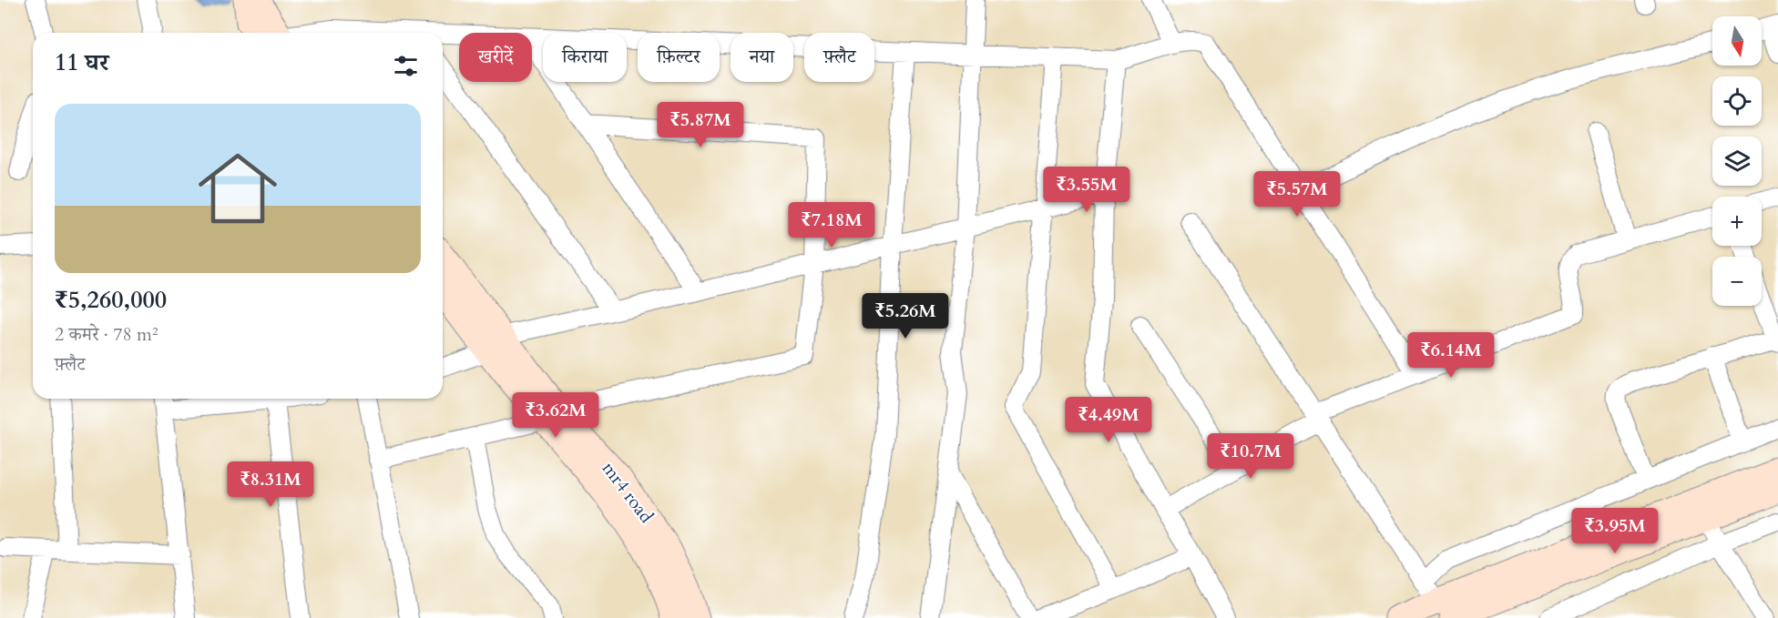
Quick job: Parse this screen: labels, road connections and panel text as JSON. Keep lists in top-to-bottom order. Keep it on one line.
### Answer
{"streets":{"street":["mr4 road"]},"north":"bottom","page":{"map_buttons":["+","−"],"chip":["खरीदें","किराया","फ़िल्टर","नया","फ़्लैट"],"heading":"11 घर","list":[{"name":"₹5,260,000","note":"2 कमरे · 78 m² · फ़्लैट"}],"price":["₹5.87M","₹3.55M","₹5.57M","₹7.18M","₹5.26M","₹6.14M","₹3.62M","₹4.49M","₹10.7M","₹8.31M","₹3.95M"]}}
